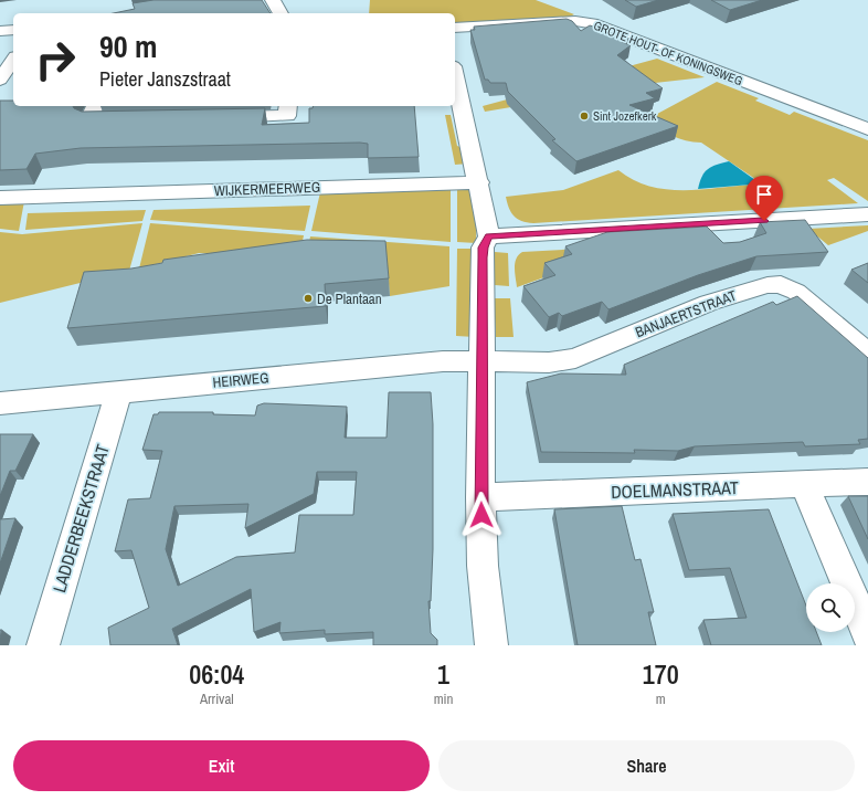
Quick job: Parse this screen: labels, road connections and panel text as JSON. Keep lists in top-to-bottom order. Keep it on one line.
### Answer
{"streets":{"street":["GROTE HOUT- OF KONINGSWEG","WIJKERMEERWEG","BANJAERTSTRAAT","HEIRWEG","DOELMANSTRAAT","LADDERBEEKSTRAAT"]},"crossings":[["BANJAERTSTRAAT","HEIRWEG"],["HEIRWEG","LADDERBEEKSTRAAT"]],"places":["Sint Jozefkerk","De Plantaan"],"page":{"turn":["90 m","Pieter Janszstraat"],"eta":["06:04","Arrival","1","min","170","m"],"buttons":["Exit","Share"]}}
